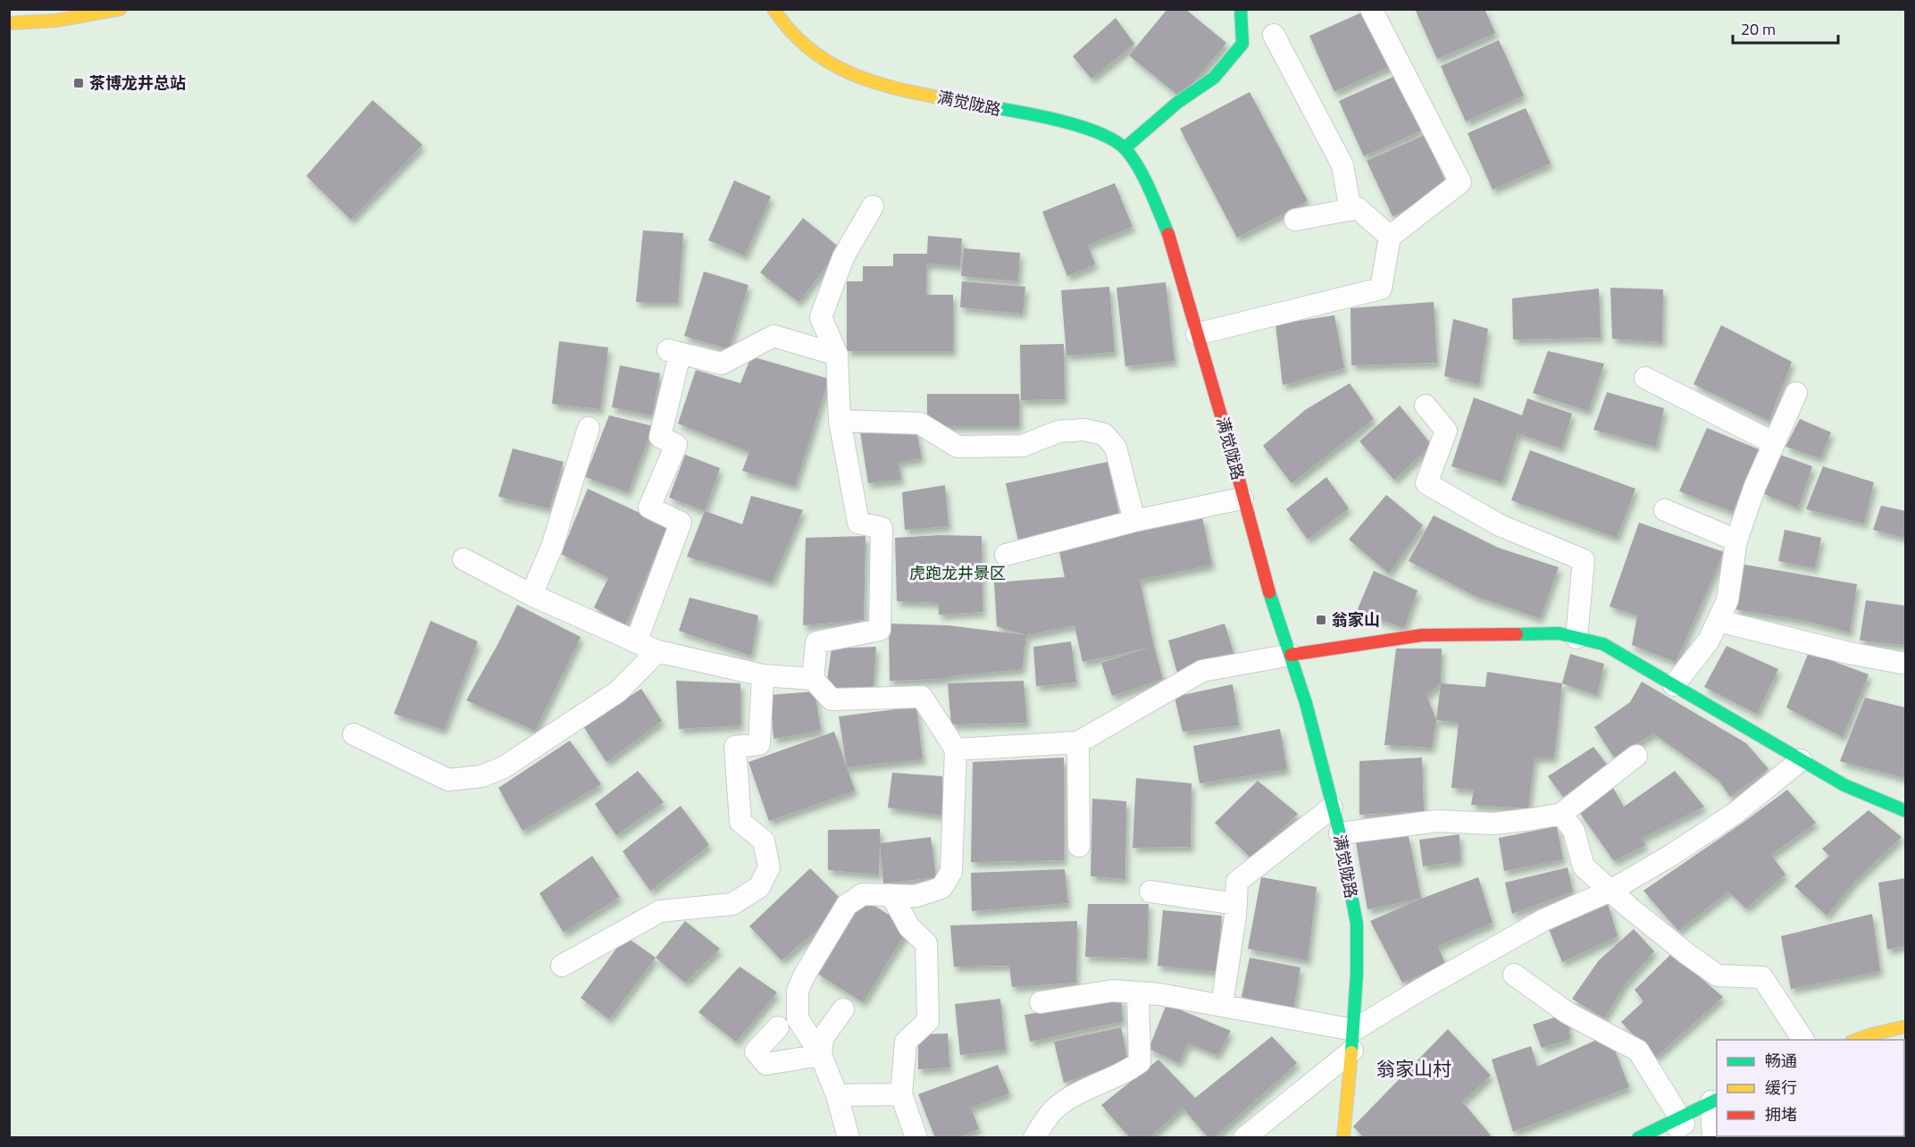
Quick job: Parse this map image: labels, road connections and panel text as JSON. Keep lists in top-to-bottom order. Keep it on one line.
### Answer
{"streets":{"street":["满觉陇路"]},"districts":["翁家山村"],"parks":["虎跑龙井景区"],"places":{"transit":["茶博龙井总站","翁家山"]},"legend":["畅通","缓行","拥堵"],"scale_bar":"20 m"}
